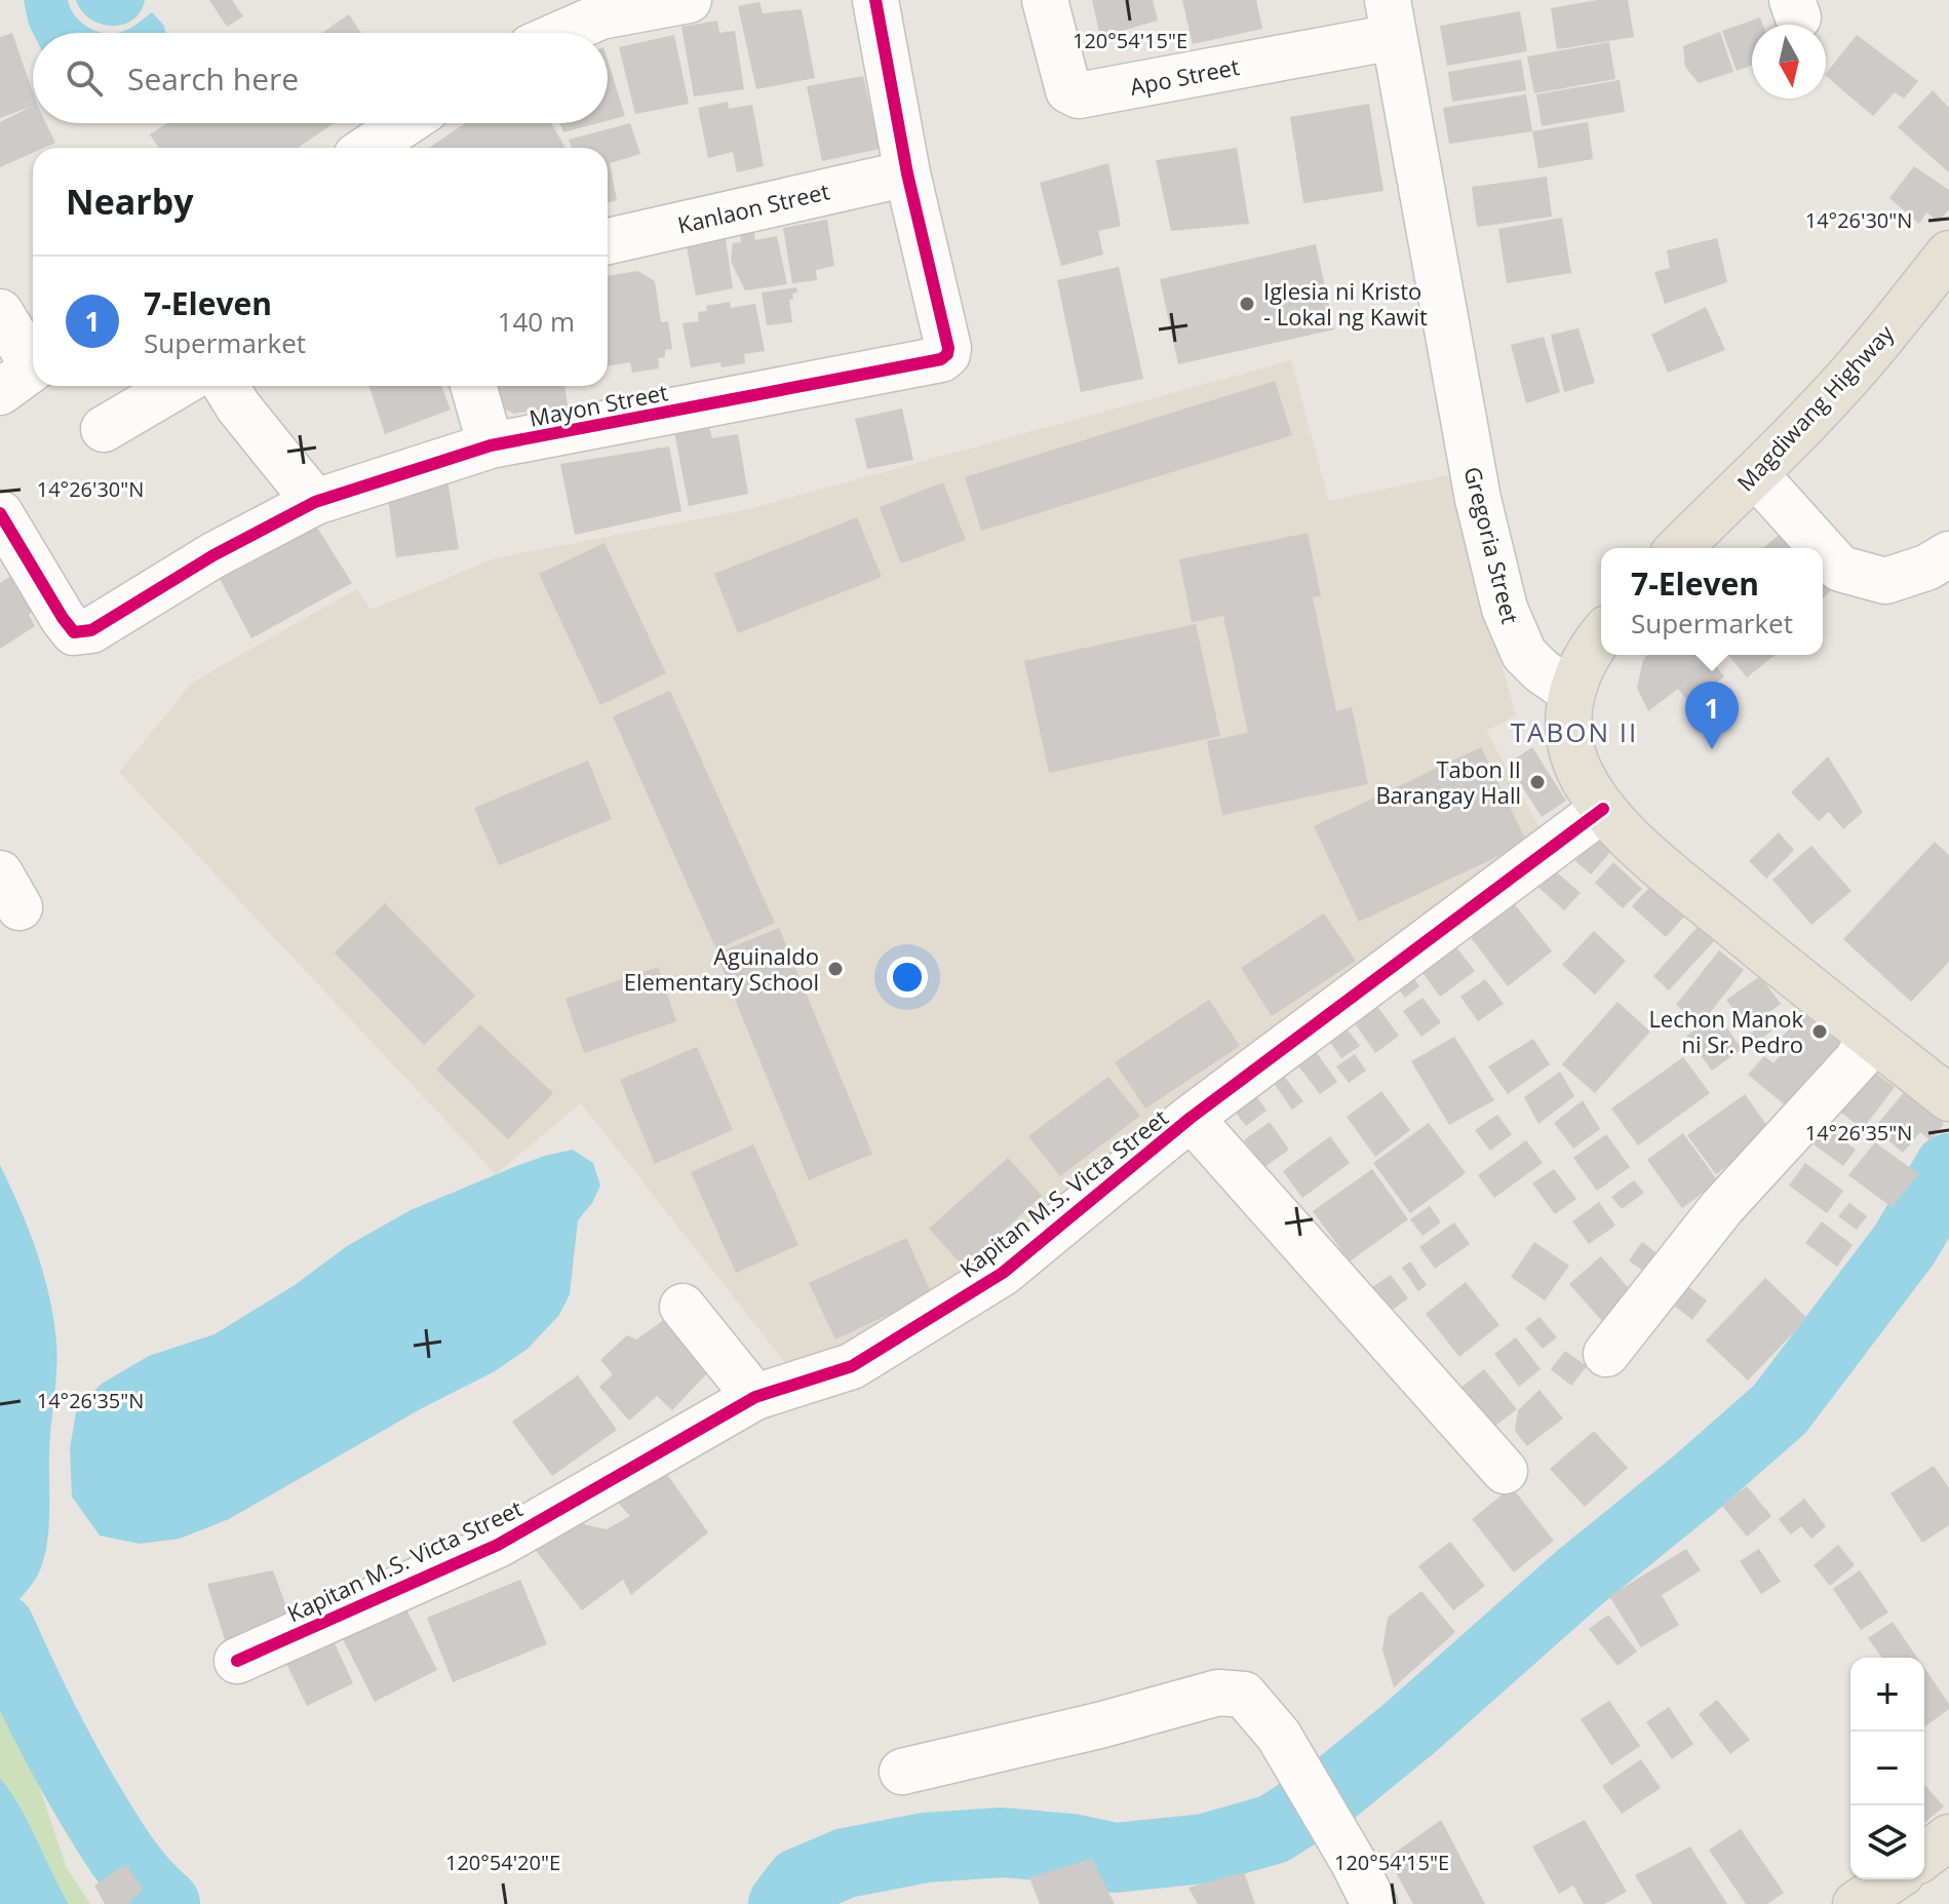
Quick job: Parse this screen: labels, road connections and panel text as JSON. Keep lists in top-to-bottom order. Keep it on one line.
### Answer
{"streets":{"main road":["Magdiwang Highway"],"street":["Apo Street","Kanlaon Street","Mayon Street","Gregoria Street","Kapitan M.S. Victa Street"]},"crossings":[["Apo Street","Gregoria Street"],["Kanlaon Street","Mayon Street"]],"districts":["TABON II"],"places":["Iglesia ni Kristo - Lokal ng Kawit","Tabon II Barangay Hall","Aguinaldo Elementary School","Lechon Manok ni Sr. Pedro"],"north":"bottom","page":{"search":"Search here","heading":"Nearby","list":[{"mark":"1","name":"7-Eleven","note":"Supermarket","value":"140 m"}],"popup":["7-Eleven","Supermarket"],"pins":"1","map_buttons":["+","−"]},"coordinates":["120°54'15\"E","14°26'30\"N","14°26'35\"N","120°54'20\"E"]}
